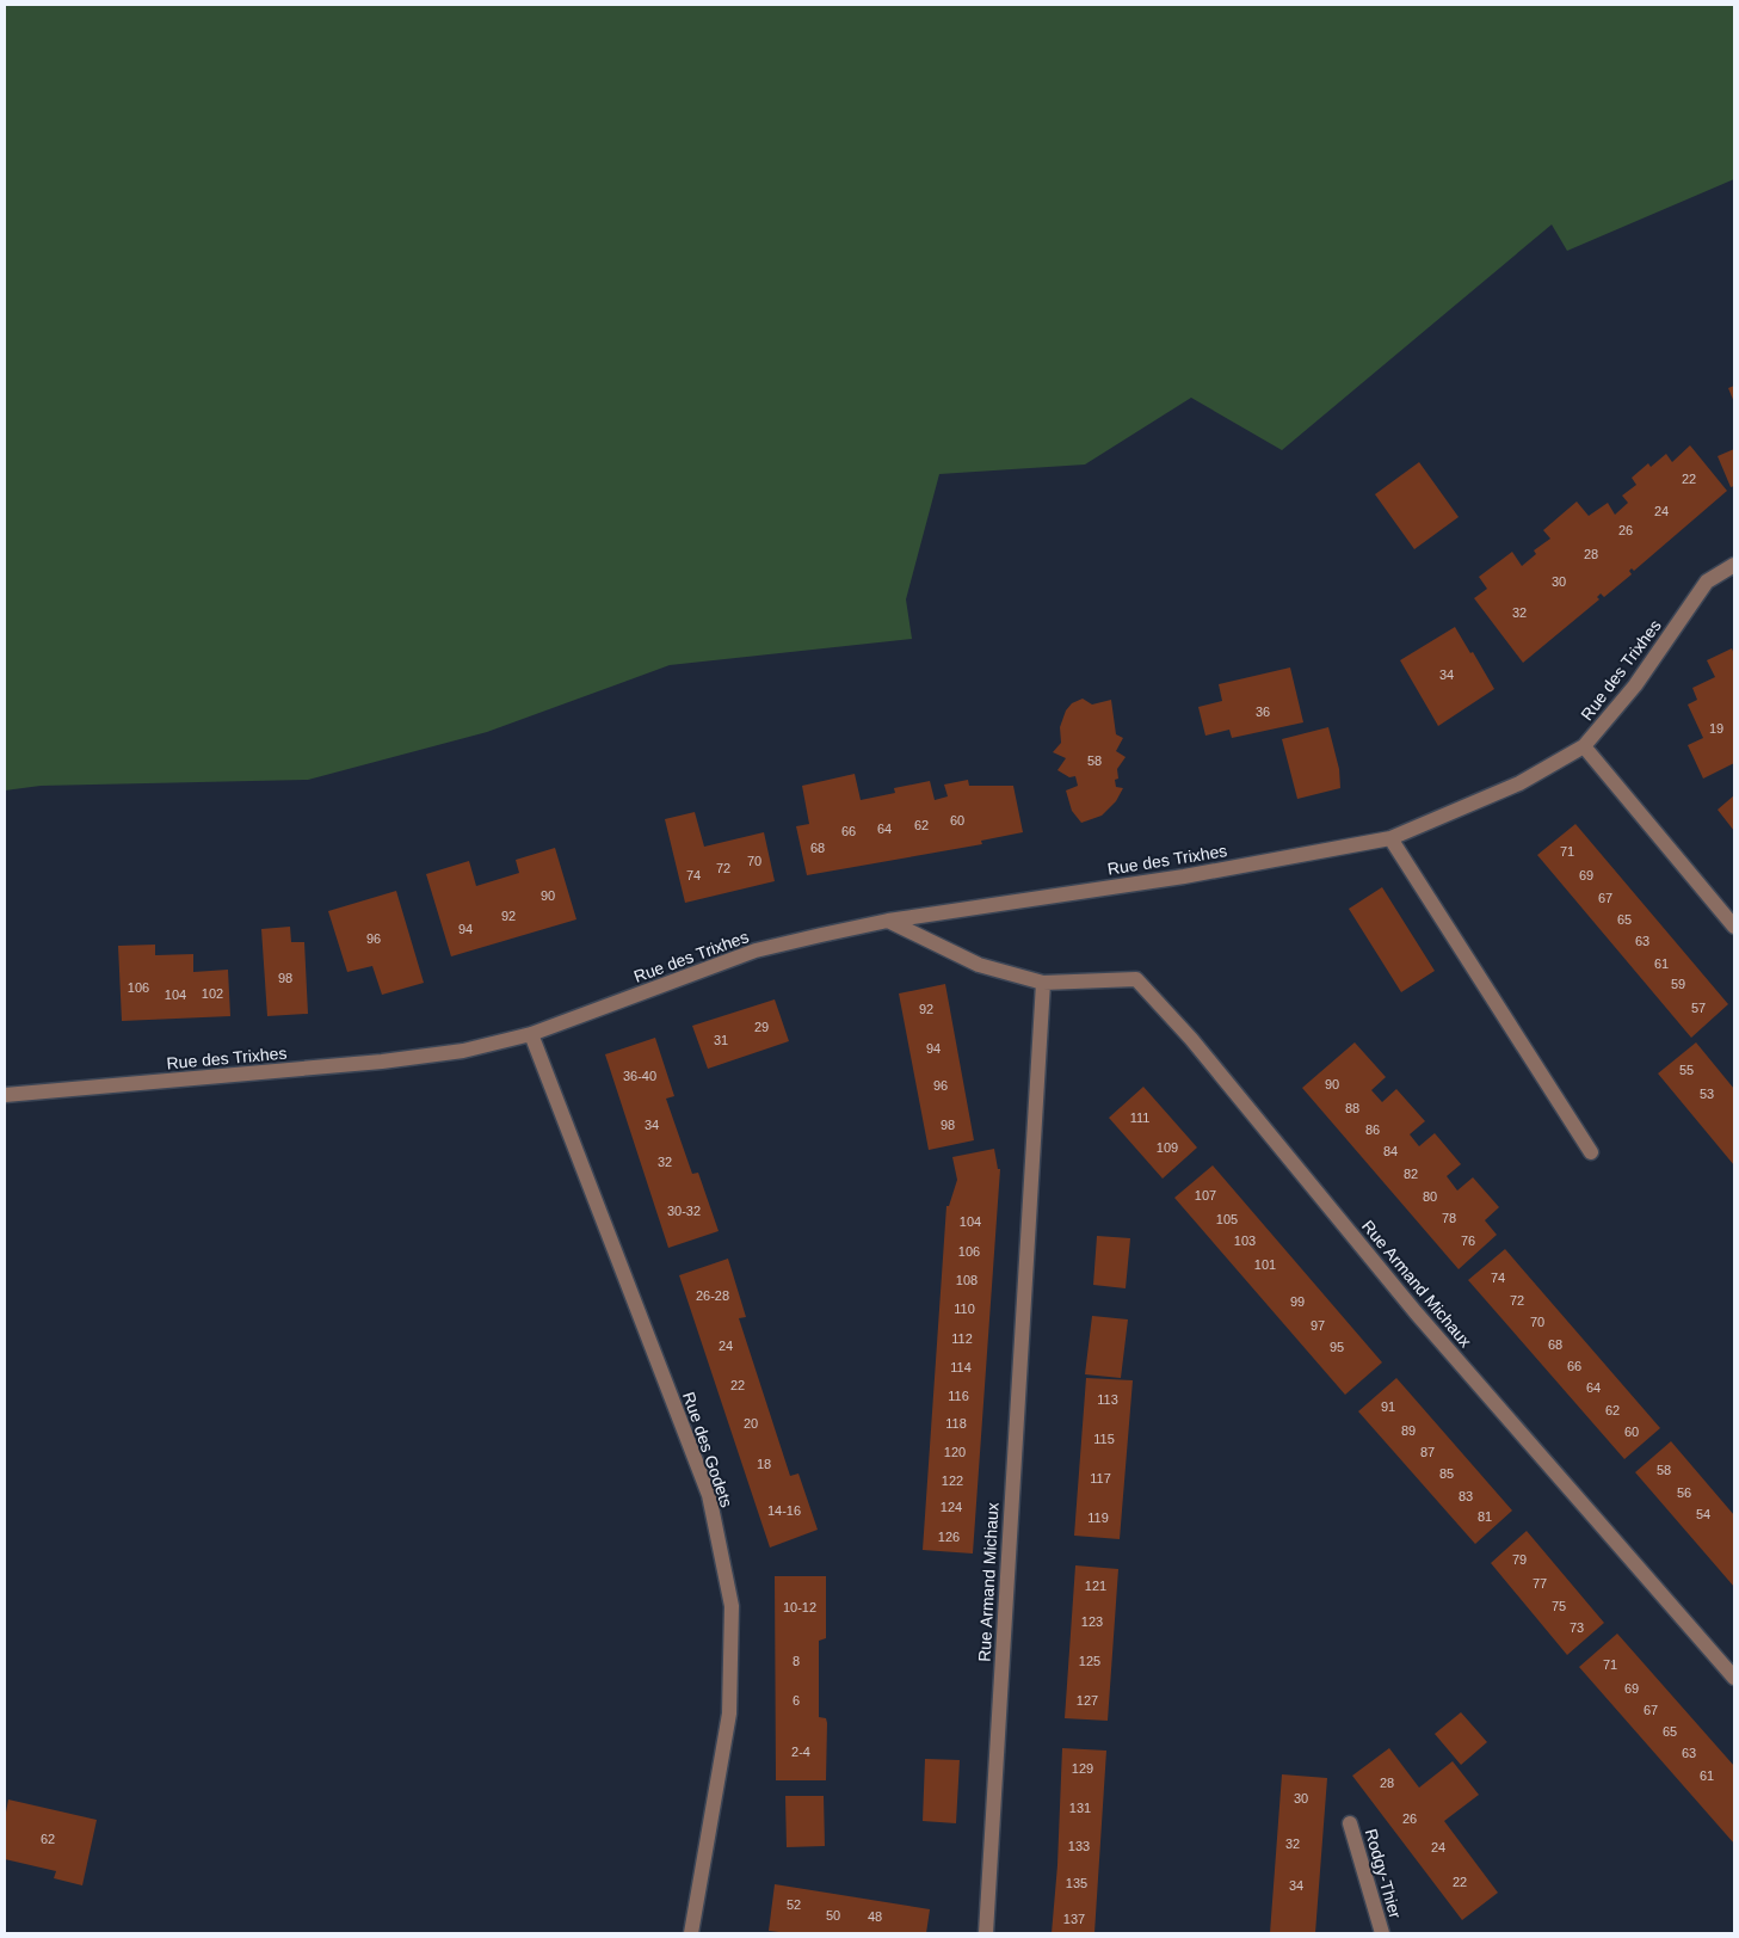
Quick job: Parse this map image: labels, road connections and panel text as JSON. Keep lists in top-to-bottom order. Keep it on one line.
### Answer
{"streets":{"street":["Rue des Trixhes","Rue Armand Michaux","Rue des Godets","Rodgy-Thier"]},"crossings":[["Rue des Trixhes","Rue Armand Michaux"],["Rue des Trixhes","Rue des Godets"]],"house_numbers":["22","24","26","28","30","32","34","36","19","58","60","62","64","66","68","71","70","72","74","69","90","67","92","65","94","96","63","61","98","59","106","102","104","57","92","29","31","94","55","36-40","90","96","53","88","111","34","98","86","109","84","32","82","107","80","30-32","78","105","104","103","76","106","101","74","108","26-28","72","99","110","70","97","112","68","24","95","66","114","22","64","116","113","91","62","20","118","89","60","115","120","87","18","58","85","117","122","56","83","124","14-16","54","81","119","126","79","77","121","75","10-12","123","73","8","125","71","69","6","127","67","65","2-4","63","129","61","28","30","131","26","62","32","133","24","22","135","34","52","50","48","137"]}
